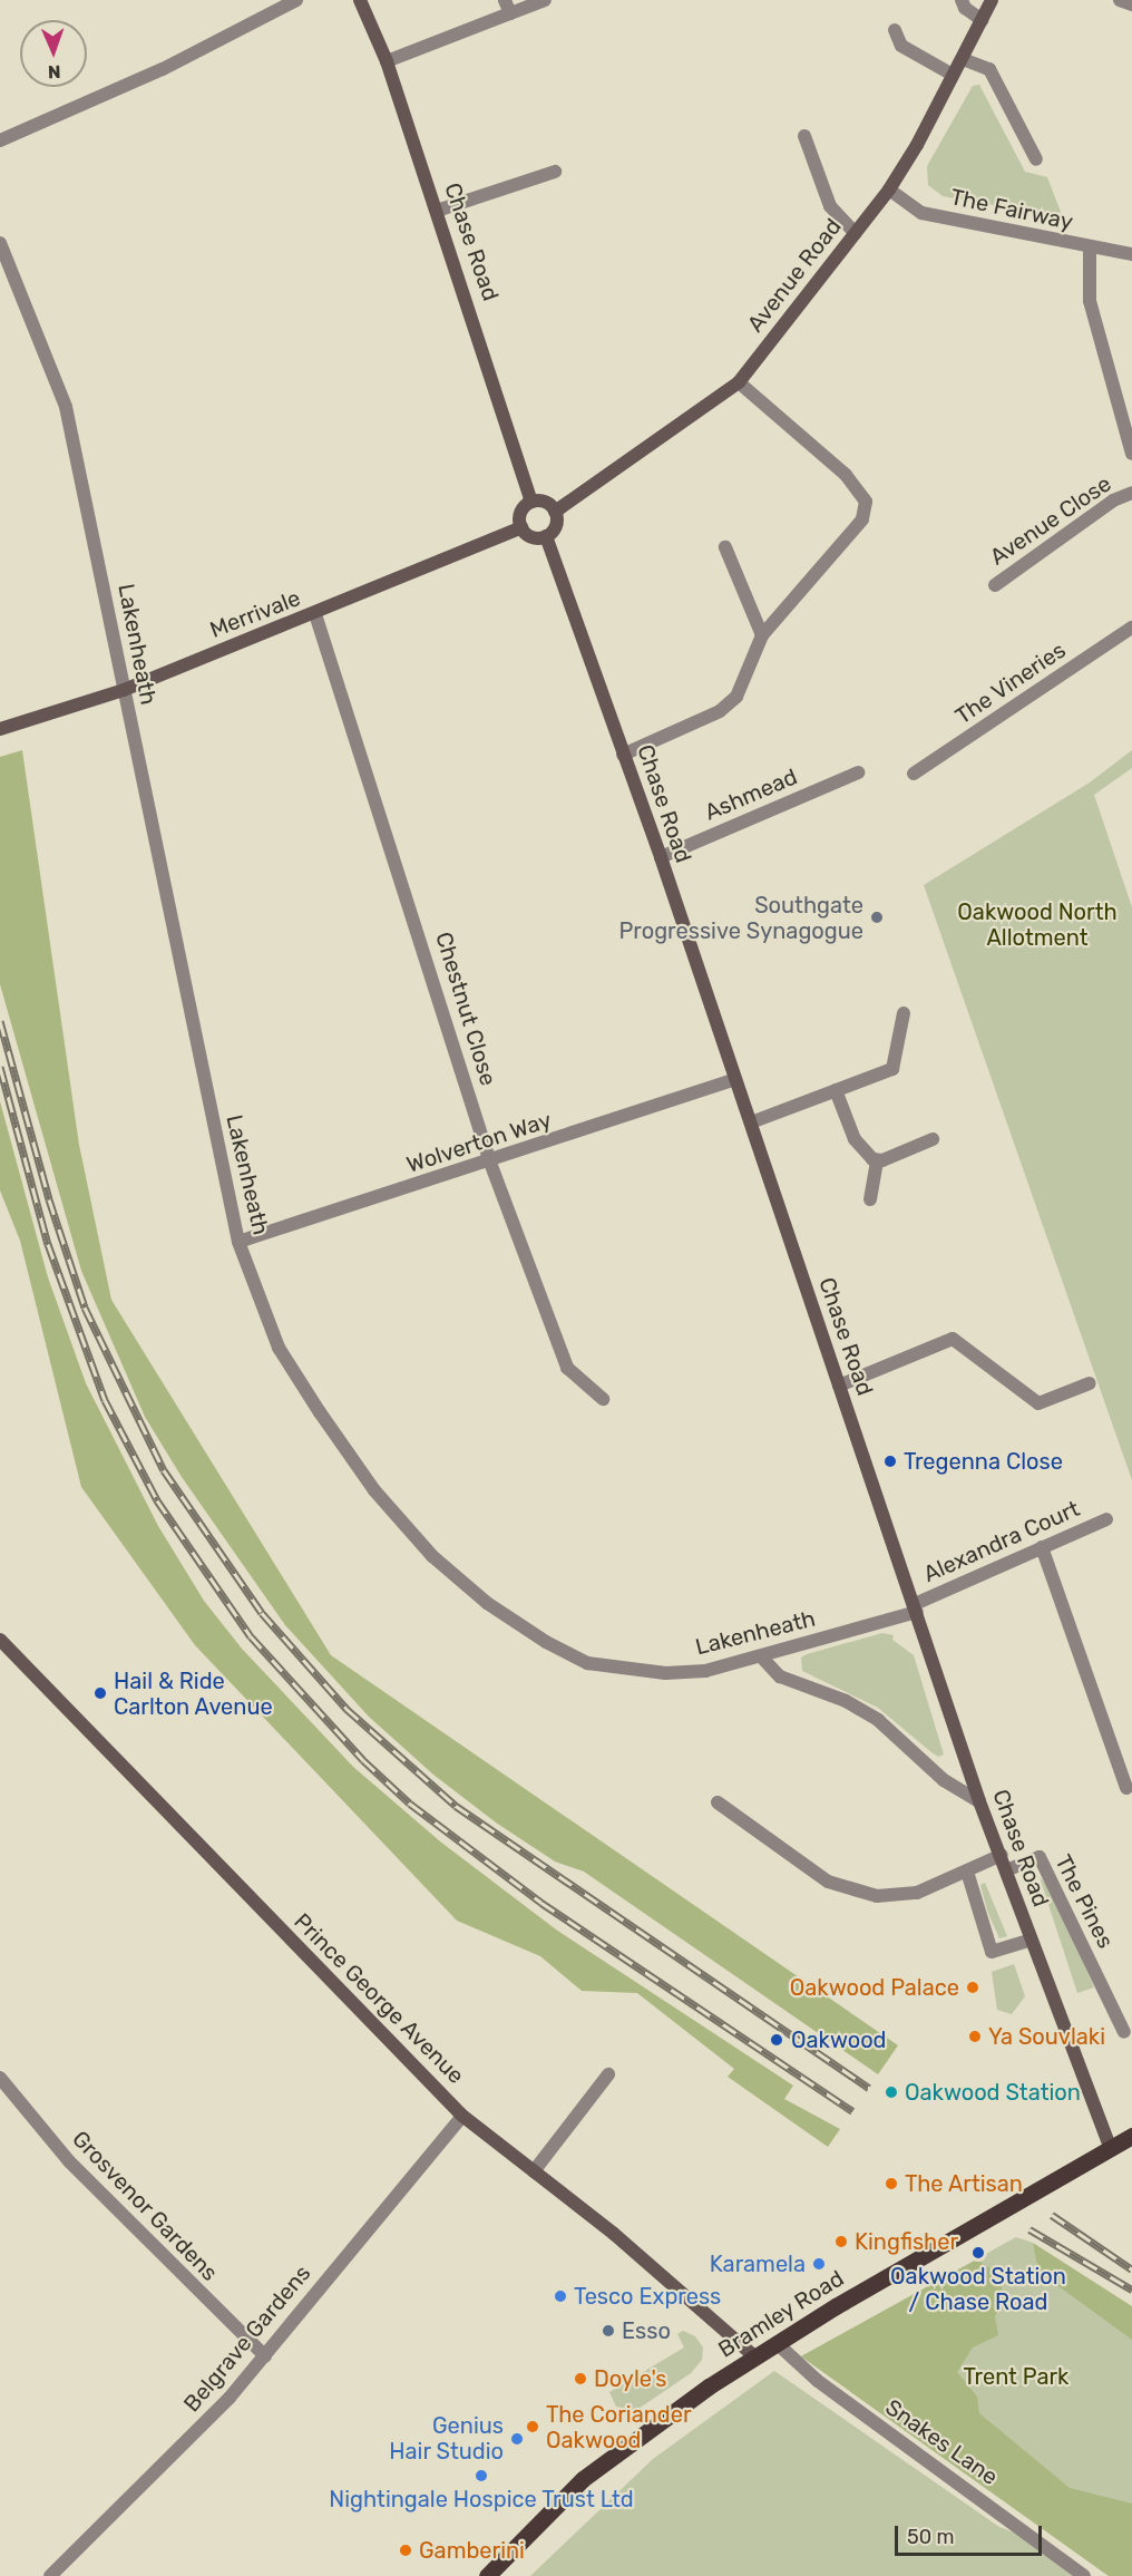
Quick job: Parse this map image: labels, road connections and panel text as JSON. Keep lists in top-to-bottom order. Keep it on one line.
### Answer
{"streets":{"main road":["Bramley Road"],"street":["The Fairway","Chase Road","Avenue Road","Avenue Close","Merrivale","Lakenheath","The Vineries","Ashmead","Chestnut Close","Wolverton Way","Alexandra Court","The Pines","Prince George Avenue","Grosvenor Gardens","Belgrave Gardens","Snakes Lane"]},"crossings":[["The Fairway","Avenue Road"],["Chase Road","Avenue Road"],["Chase Road","Merrivale"],["Chase Road","Lakenheath"],["Chase Road","Ashmead"],["Chase Road","Wolverton Way"],["Chase Road","Alexandra Court"],["Chase Road","The Pines"],["Chase Road","Bramley Road"],["Avenue Road","Merrivale"],["Merrivale","Lakenheath"],["Merrivale","Chestnut Close"],["Lakenheath","Wolverton Way"],["Lakenheath","Alexandra Court"],["Chestnut Close","Wolverton Way"],["Prince George Avenue","Bramley Road"],["Prince George Avenue","Belgrave Gardens"],["Grosvenor Gardens","Belgrave Gardens"],["Bramley Road","Snakes Lane"]],"parks":["Oakwood North Allotment","Trent Park"],"places":["Southgate Progressive Synagogue","Tregenna Close","Hail & Ride Carlton Avenue","Oakwood Palace","Ya Souvlaki","Oakwood","Oakwood Station","The Artisan","Kingfisher","Oakwood Station / Chase Road","Karamela","Tesco Express","Esso","Doyle's","The Coriander Oakwood","Genius Hair Studio","Nightingale Hospice Trust Ltd","Gamberini"],"scale_bar":"50 m","north":"bottom"}
